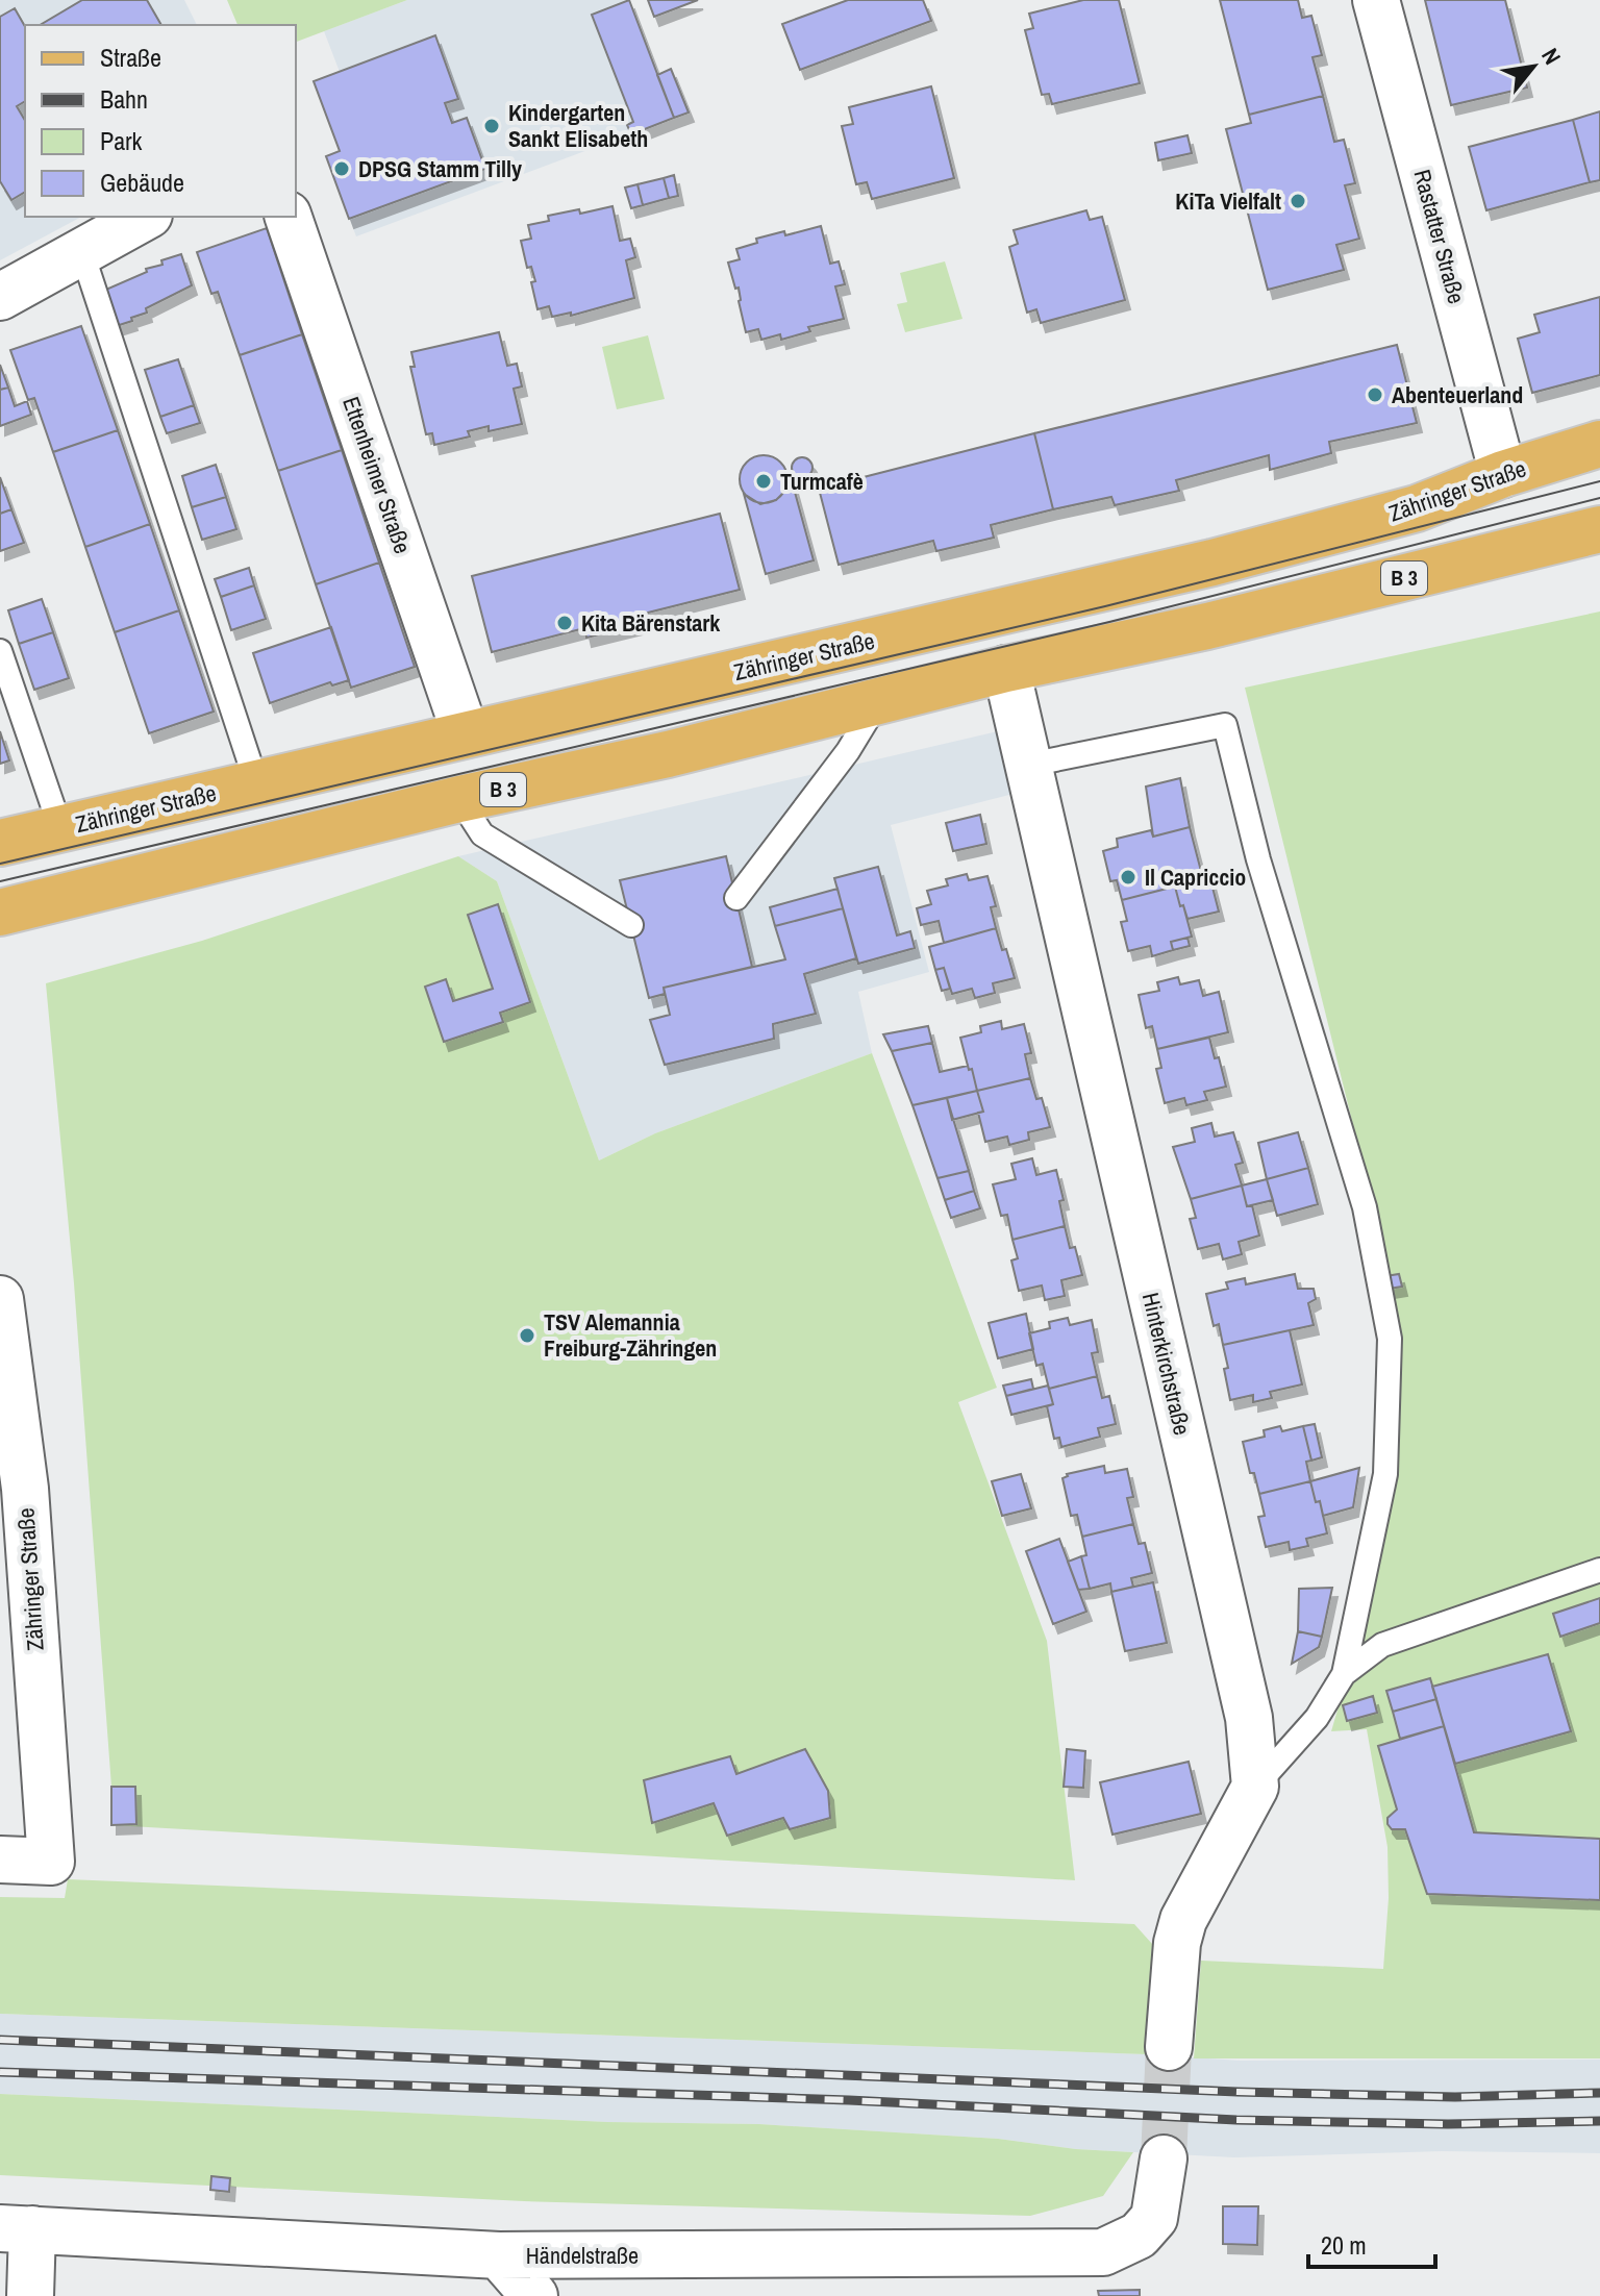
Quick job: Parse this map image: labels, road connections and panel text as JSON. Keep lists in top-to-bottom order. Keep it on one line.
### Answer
{"streets":{"main road":["Zähringer Straße","B 3"],"street":["Rastatter Straße","Ettenheimer Straße","Hinterkirchstraße","Händelstraße"]},"crossings":[["Rastatter Straße","Zähringer Straße"],["Ettenheimer Straße","Zähringer Straße"],["B 3","Hinterkirchstraße"]],"places":["Kindergarten Sankt Elisabeth","DPSG Stamm Tilly","KiTa Vielfalt","Abenteuerland","Turmcafè","Kita Bärenstark","Il Capriccio","TSV Alemannia Freiburg-Zähringen"],"legend":["Straße","Bahn","Park","Gebäude"],"scale_bar":"20 m","north":"top right"}
